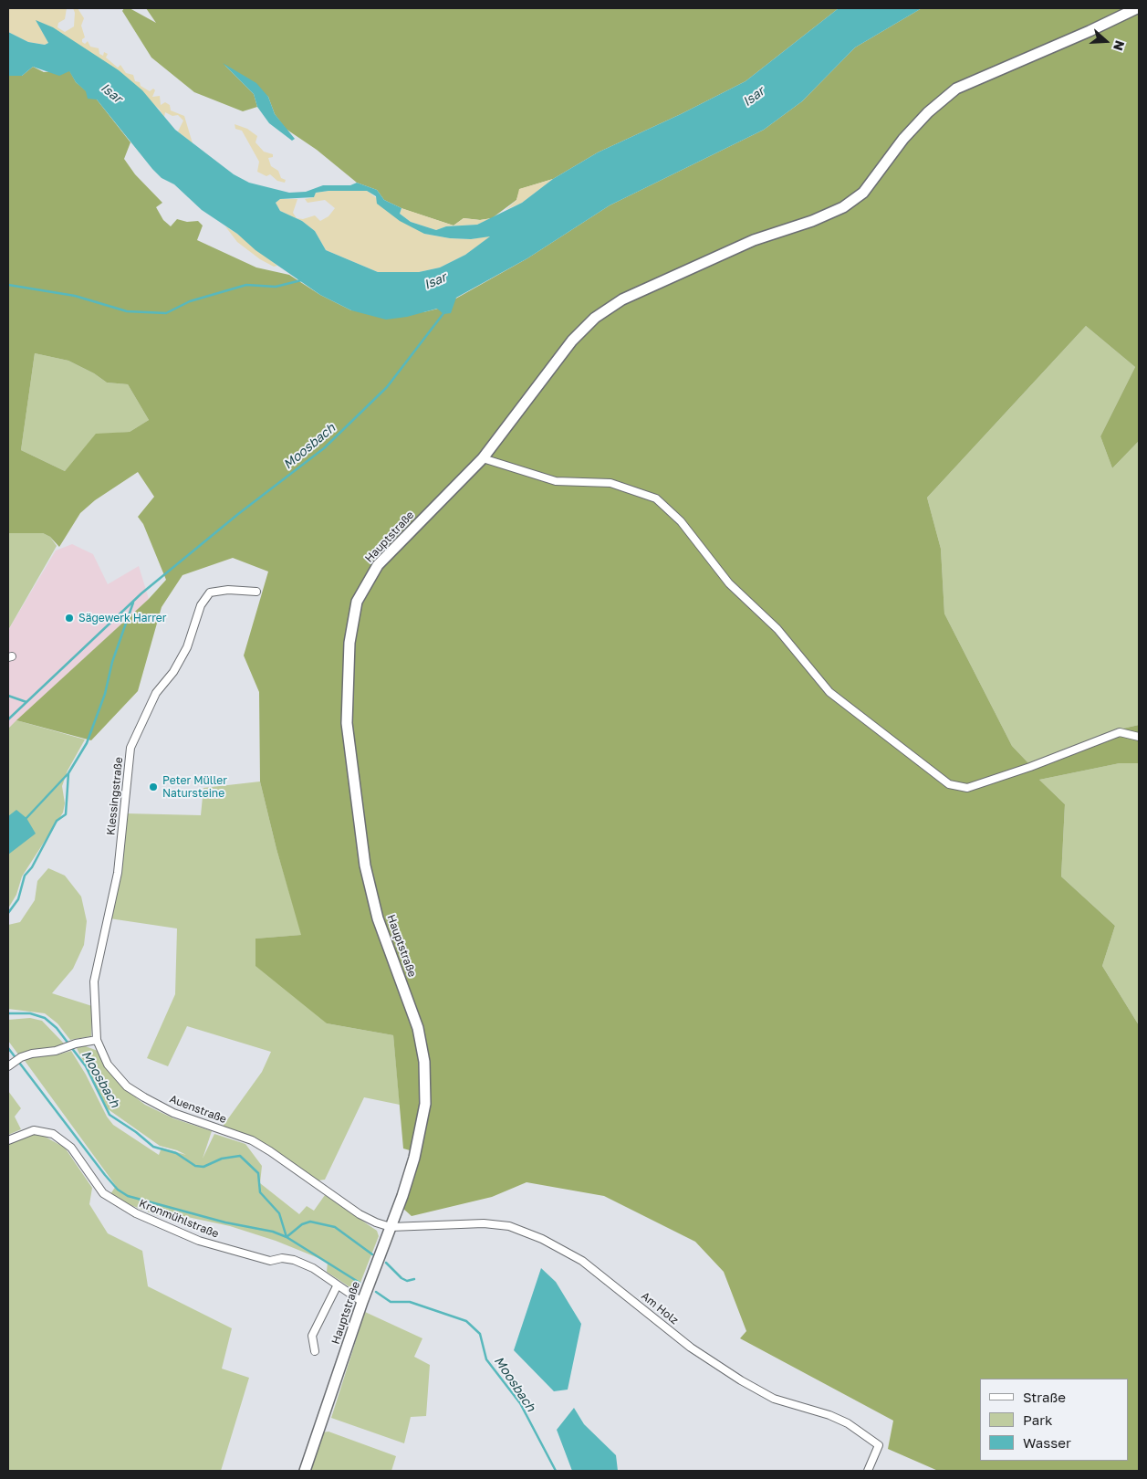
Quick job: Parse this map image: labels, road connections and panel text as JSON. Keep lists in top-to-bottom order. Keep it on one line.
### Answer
{"streets":{"main road":["Hauptstraße"],"street":["Klessingstraße","Auenstraße","Kronmühlstraße","Am Holz"]},"crossings":[["Hauptstraße","Auenstraße"],["Hauptstraße","Kronmühlstraße"],["Hauptstraße","Am Holz"],["Klessingstraße","Auenstraße"],["Auenstraße","Am Holz"]],"water":["Isar","Moosbach"],"places":["Sägewerk Harrer","Peter Müller Natursteine"],"legend":["Straße","Park","Wasser"],"north":"right"}
